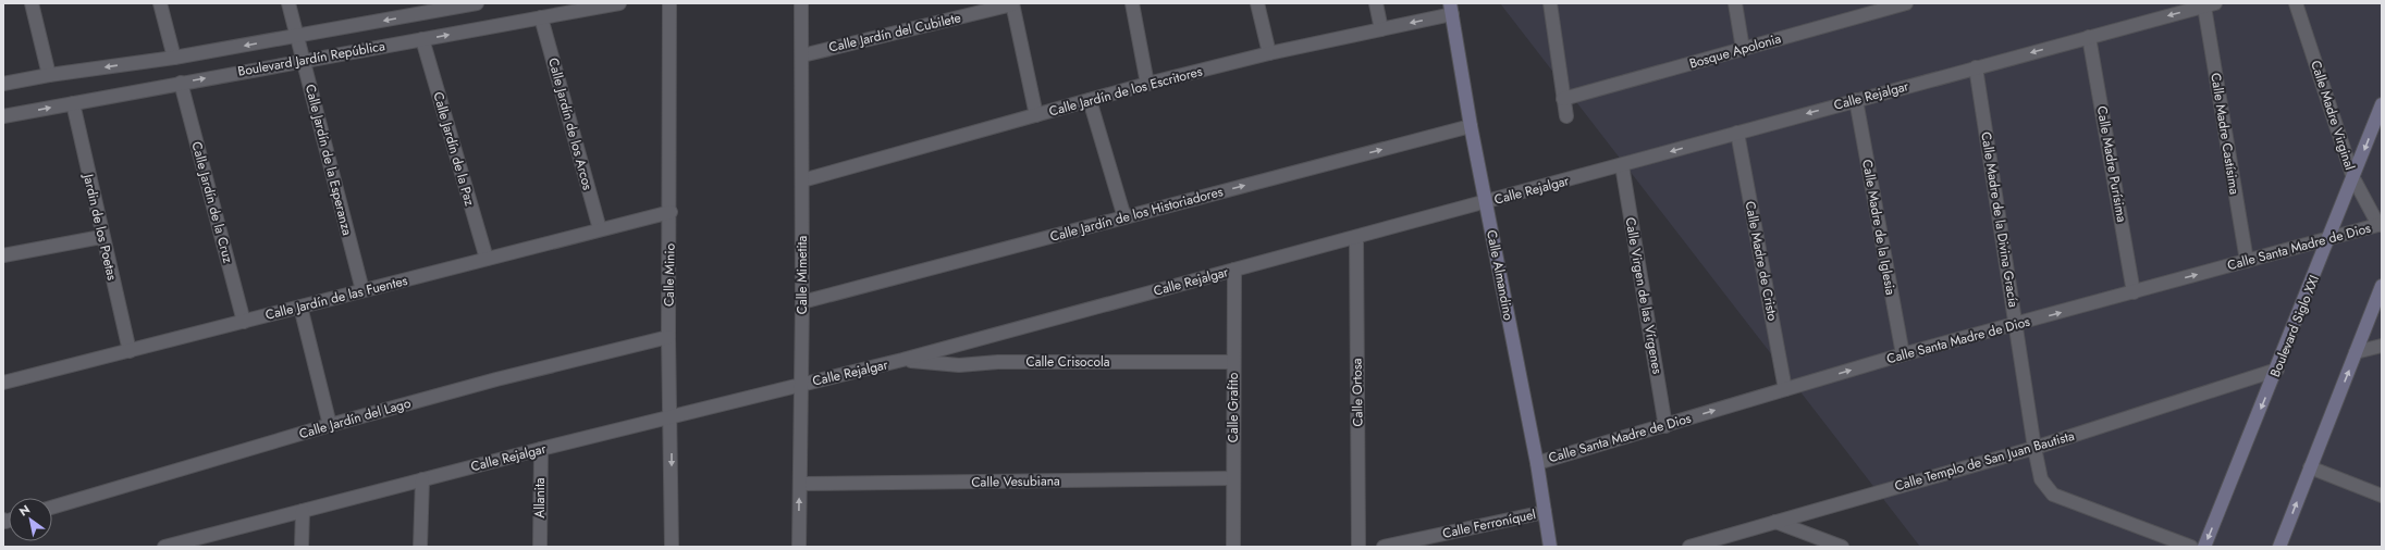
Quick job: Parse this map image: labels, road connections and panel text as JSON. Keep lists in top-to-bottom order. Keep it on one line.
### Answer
{"streets":{"street":["Calle Jardín del Cubilete","Bosque Apolonia","Boulevard Jardín República","Calle Jardín de los Escritores","Calle Rejalgar","Calle Madre Virginal","Calle Jardín de los Arcos","Calle Madre Castísima","Calle Jardín de la Paz","Calle Jardín de la Esperanza","Calle Madre Purísima","Calle Jardín de la Cruz","Calle Jardín de los Historiadores","Calle Madre de la Divina Gracía","Jardin de los Poetas","Calle Madre de la Iglesia","Calle Santa Madre de Dios","Calle Madre de Cristo","Calle Minio","Calle Mimetita","Calle Almandino","Calle Virgen de las Vírgenes","Calle Jardín de las Fuentes","Boulevard Siglo XXI","Calle Crisocola","Calle Ortosa","Calle Grafito","Calle Jardín del Lago","Calle Templo de San Juan Bautista","Calle Vesubiana","Allanita","Calle Ferroníquel"]},"crossings":[["Calle Jardín del Cubilete","Calle Mimetita"],["Boulevard Jardín República","Calle Jardín de los Arcos"],["Boulevard Jardín República","Calle Jardín de la Paz"],["Boulevard Jardín República","Calle Jardín de la Esperanza"],["Boulevard Jardín República","Calle Jardín de la Cruz"],["Boulevard Jardín República","Jardin de los Poetas"],["Calle Jardín de los Escritores","Calle Mimetita"],["Calle Jardín de los Escritores","Calle Almandino"],["Calle Rejalgar","Calle Madre Castísima"],["Calle Rejalgar","Calle Madre Purísima"],["Calle Rejalgar","Calle Madre de la Divina Gracía"],["Calle Rejalgar","Calle Madre de la Iglesia"],["Calle Rejalgar","Calle Madre de Cristo"],["Calle Rejalgar","Calle Minio"],["Calle Rejalgar","Calle Mimetita"],["Calle Rejalgar","Calle Almandino"],["Calle Rejalgar","Calle Virgen de las Vírgenes"],["Calle Rejalgar","Calle Crisocola"],["Calle Rejalgar","Calle Ortosa"],["Calle Rejalgar","Calle Grafito"],["Calle Rejalgar","Allanita"],["Calle Madre Virginal","Calle Santa Madre de Dios"],["Calle Madre Virginal","Boulevard Siglo XXI"],["Calle Jardín de los Arcos","Calle Jardín de las Fuentes"],["Calle Madre Castísima","Calle Santa Madre de Dios"],["Calle Jardín de la Paz","Calle Jardín de las Fuentes"],["Calle Jardín de la Esperanza","Calle Jardín de las Fuentes"],["Calle Madre Purísima","Calle Santa Madre de Dios"],["Calle Jardín de la Cruz","Calle Jardín de las Fuentes"],["Calle Jardín de los Historiadores","Calle Mimetita"],["Calle Jardín de los Historiadores","Calle Almandino"],["Calle Madre de la Divina Gracía","Calle Santa Madre de Dios"],["Calle Madre de la Divina Gracía","Calle Templo de San Juan Bautista"],["Jardin de los Poetas","Calle Jardín de las Fuentes"],["Calle Madre de la Iglesia","Calle Santa Madre de Dios"],["Calle Santa Madre de Dios","Calle Madre de Cristo"],["Calle Santa Madre de Dios","Calle Almandino"],["Calle Santa Madre de Dios","Calle Virgen de las Vírgenes"],["Calle Santa Madre de Dios","Boulevard Siglo XXI"],["Calle Minio","Calle Jardín de las Fuentes"],["Calle Minio","Calle Jardín del Lago"],["Calle Mimetita","Calle Vesubiana"],["Calle Almandino","Calle Ferroníquel"],["Boulevard Siglo XXI","Calle Templo de San Juan Bautista"],["Calle Crisocola","Calle Grafito"],["Calle Grafito","Calle Vesubiana"]],"one_way":["Calle Jardín de los Historiadores","Calle Santa Madre de Dios"],"north":"top left"}
